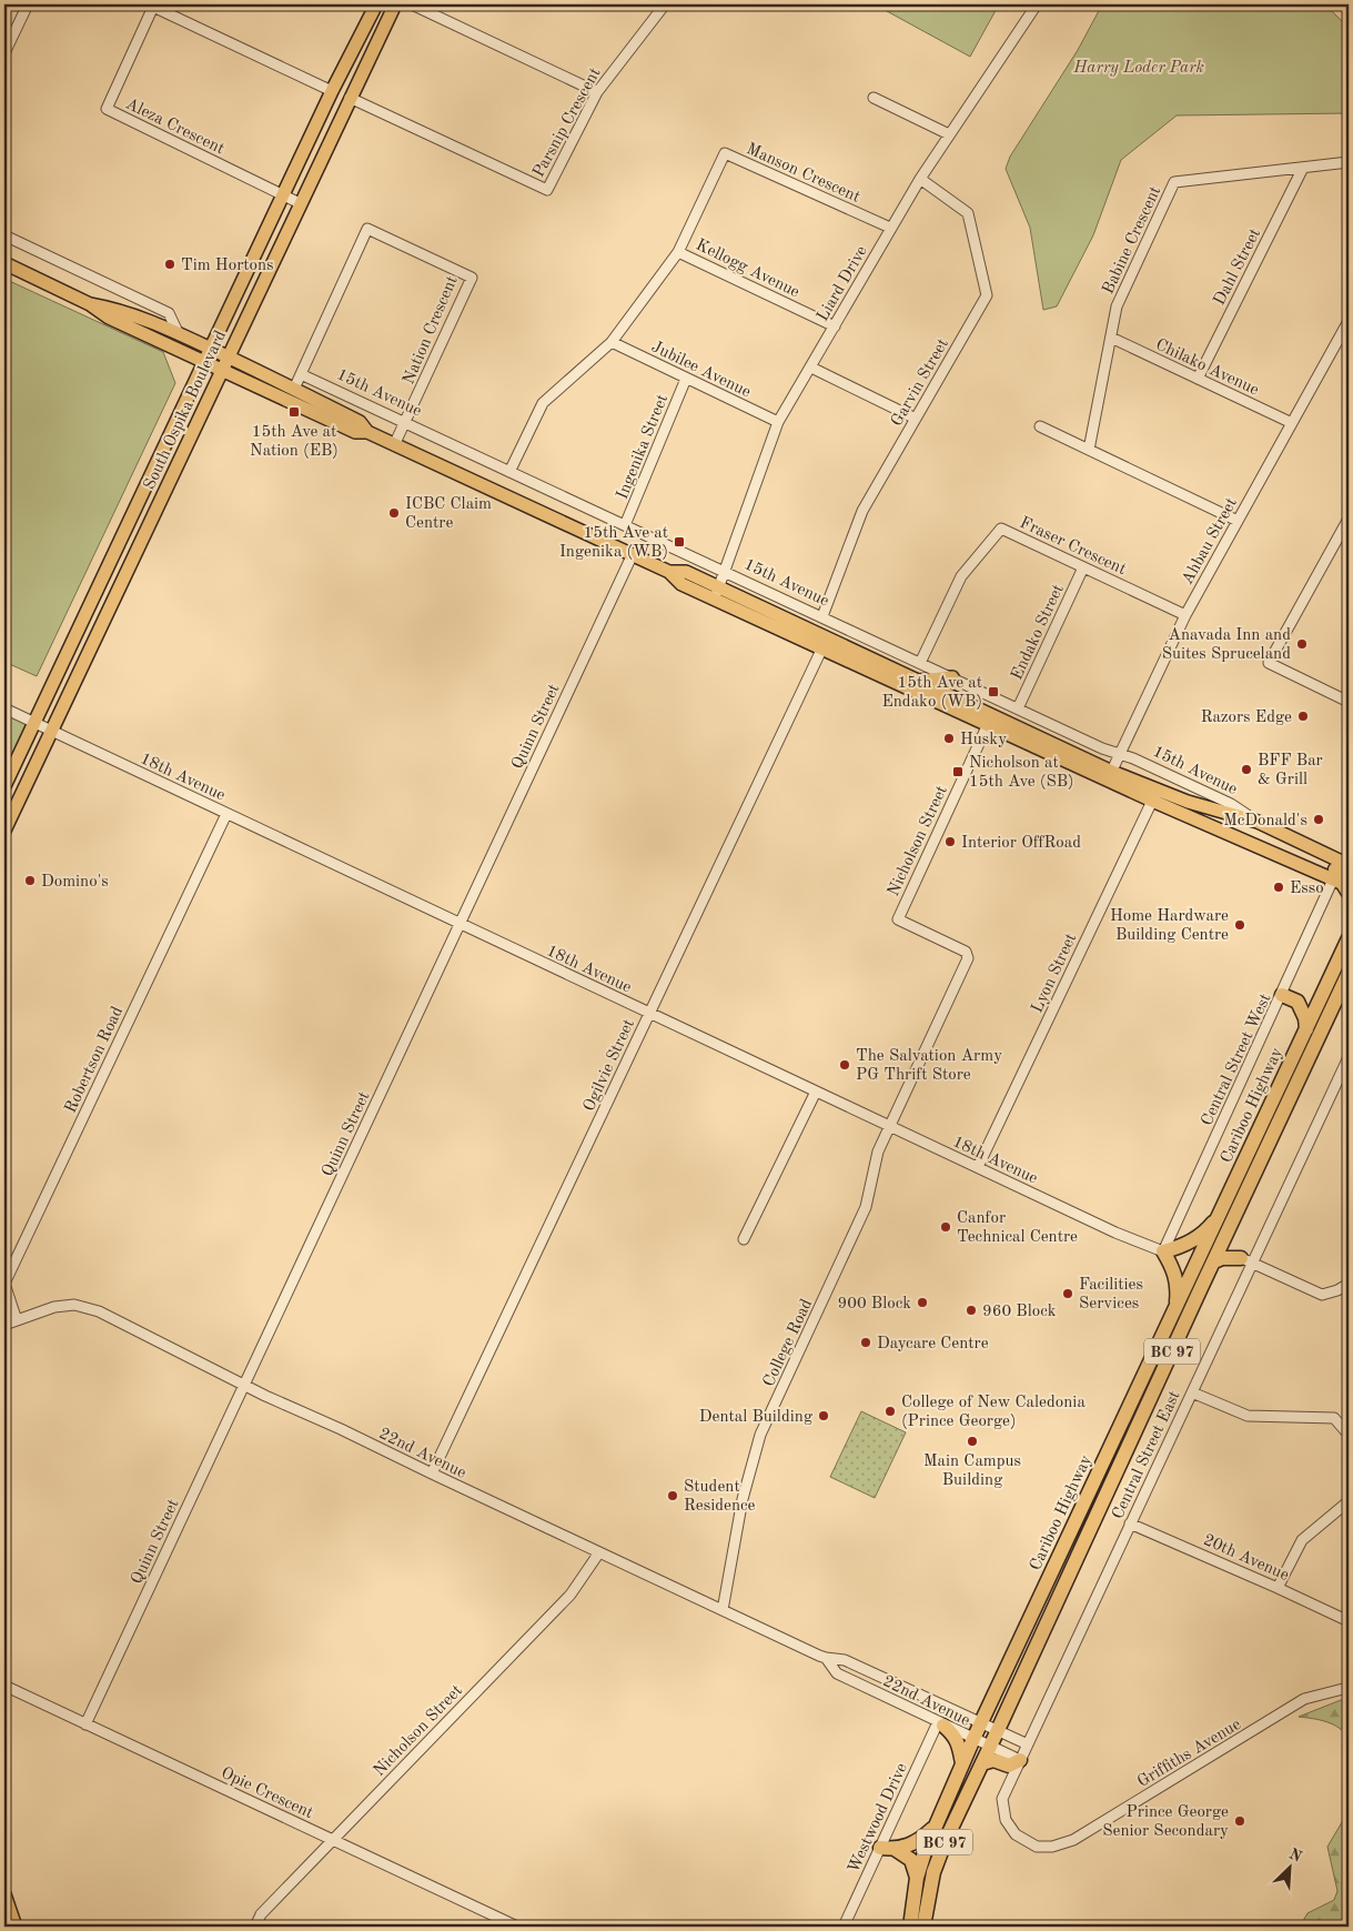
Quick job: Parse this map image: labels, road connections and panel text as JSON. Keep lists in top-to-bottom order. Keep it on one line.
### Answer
{"streets":{"highway":["Cariboo Highway","BC 97"],"main road":["15th Avenue","South Ospika Boulevard"],"street":["Parsnip Crescent","Aleza Crescent","Manson Crescent","Babine Crescent","Dahl Street","Kellogg Avenue","Liard Drive","Nation Crescent","Chilako Avenue","Jubilee Avenue","Garvin Street","Ingenika Street","Ahbau Street","Fraser Crescent","Endako Street","Quinn Street","18th Avenue","Nicholson Street","Lyon Street","Robertson Road","Central Street West","Ogilvie Street","College Road","22nd Avenue","Central Street East","20th Avenue","Griffiths Avenue","Opie Crescent","Westwood Drive"]},"crossings":[["Parsnip Crescent","South Ospika Boulevard"],["Aleza Crescent","South Ospika Boulevard"],["Manson Crescent","Kellogg Avenue"],["Manson Crescent","Liard Drive"],["Manson Crescent","Jubilee Avenue"],["Manson Crescent","15th Avenue"],["Babine Crescent","Dahl Street"],["Babine Crescent","Chilako Avenue"],["Dahl Street","Chilako Avenue"],["Kellogg Avenue","Liard Drive"],["Liard Drive","Jubilee Avenue"],["Liard Drive","Garvin Street"],["Liard Drive","15th Avenue"],["Nation Crescent","15th Avenue"],["Chilako Avenue","Ahbau Street"],["Jubilee Avenue","Ingenika Street"],["Garvin Street","15th Avenue"],["15th Avenue","South Ospika Boulevard"],["15th Avenue","Ingenika Street"],["15th Avenue","Ahbau Street"],["15th Avenue","Fraser Crescent"],["15th Avenue","Endako Street"],["15th Avenue","Quinn Street"],["15th Avenue","Nicholson Street"],["15th Avenue","Lyon Street"],["15th Avenue","Central Street West"],["15th Avenue","Ogilvie Street"],["South Ospika Boulevard","18th Avenue"],["Ahbau Street","Fraser Crescent"],["Fraser Crescent","Endako Street"],["Quinn Street","18th Avenue"],["Quinn Street","22nd Avenue"],["Quinn Street","Opie Crescent"],["18th Avenue","Nicholson Street"],["18th Avenue","Lyon Street"],["18th Avenue","Robertson Road"],["18th Avenue","Central Street West"],["18th Avenue","Ogilvie Street"],["18th Avenue","College Road"],["Nicholson Street","College Road"],["Nicholson Street","22nd Avenue"],["Nicholson Street","Opie Crescent"],["Robertson Road","22nd Avenue"],["Ogilvie Street","22nd Avenue"],["Cariboo Highway","22nd Avenue"],["College Road","22nd Avenue"],["22nd Avenue","Central Street East"],["22nd Avenue","Griffiths Avenue"],["22nd Avenue","Westwood Drive"],["Central Street East","20th Avenue"],["Central Street East","Griffiths Avenue"]],"parks":["Harry Loder Park"],"places":{"other":["Tim Hortons","ICBC Claim Centre","Anavada Inn and Suites Spruceland","Razors Edge","Husky","BFF Bar & Grill","McDonald's","Interior OffRoad","Domino's","Esso","Home Hardware Building Centre","The Salvation Army PG Thrift Store","Canfor Technical Centre","Facilities Services","900 Block","960 Block","Daycare Centre","College of New Caledonia (Prince George)","Dental Building","Main Campus Building","Student Residence","Prince George Senior Secondary"],"transit":["15th Ave at Nation (EB)","15th Ave at Ingenika (WB)","15th Ave at Endako (WB)","Nicholson at 15th Ave (SB)"]},"north":"top right"}
